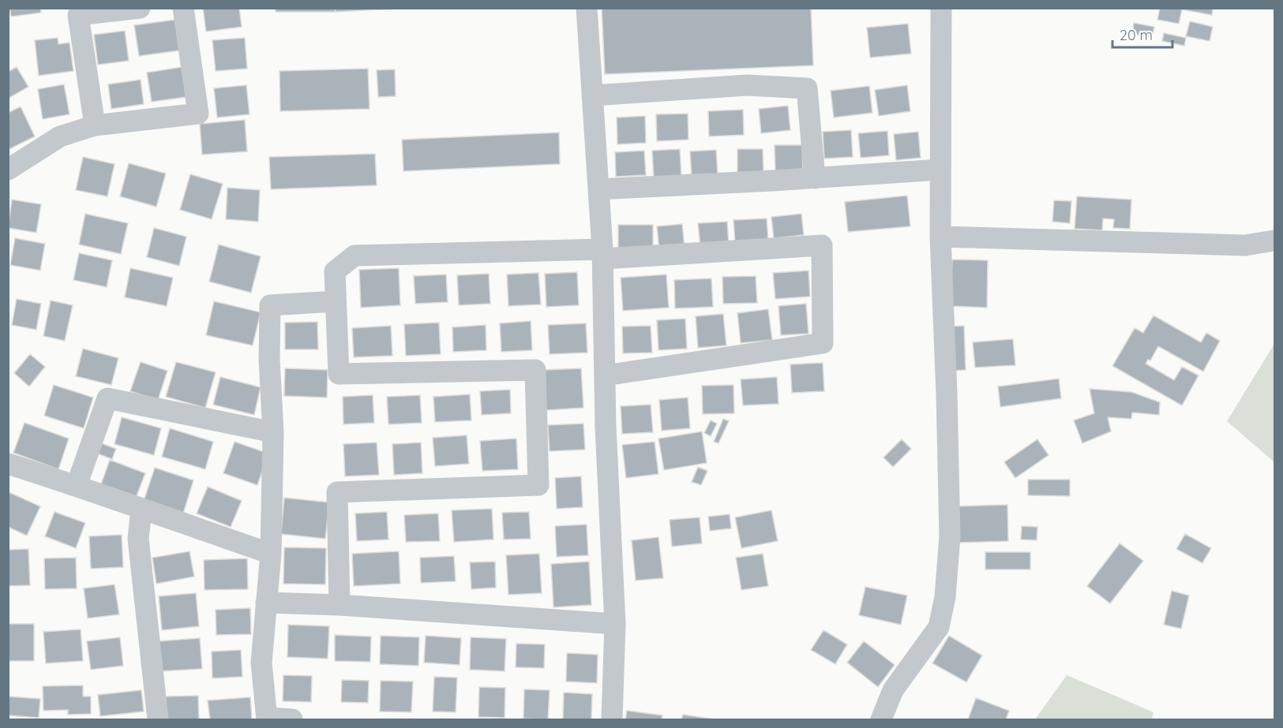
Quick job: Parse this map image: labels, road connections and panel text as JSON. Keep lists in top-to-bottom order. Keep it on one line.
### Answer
{"scale_bar":"20 m"}
